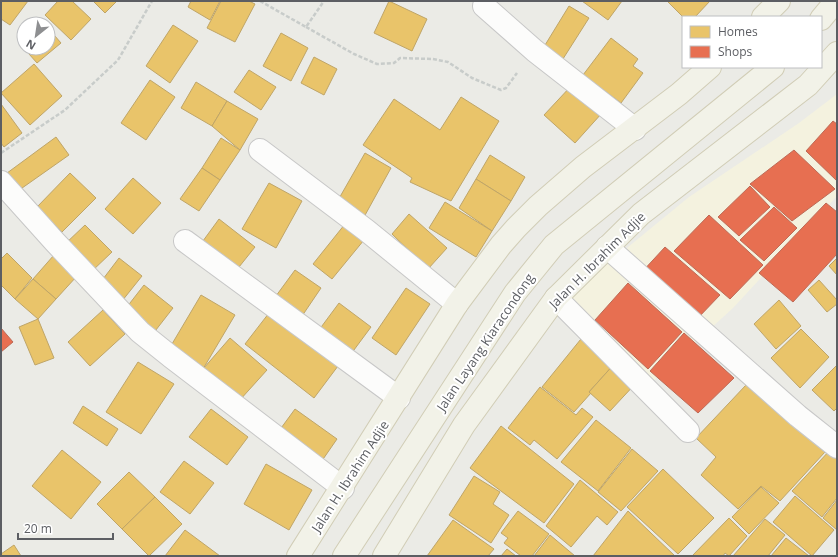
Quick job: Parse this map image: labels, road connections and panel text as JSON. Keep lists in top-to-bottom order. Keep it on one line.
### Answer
{"streets":{"main road":["Jalan H. Ibrahim Adjie","Jalan Layang Kiaracondong"]},"legend":["Homes","Shops"],"scale_bar":"20 m","north":"bottom left"}
